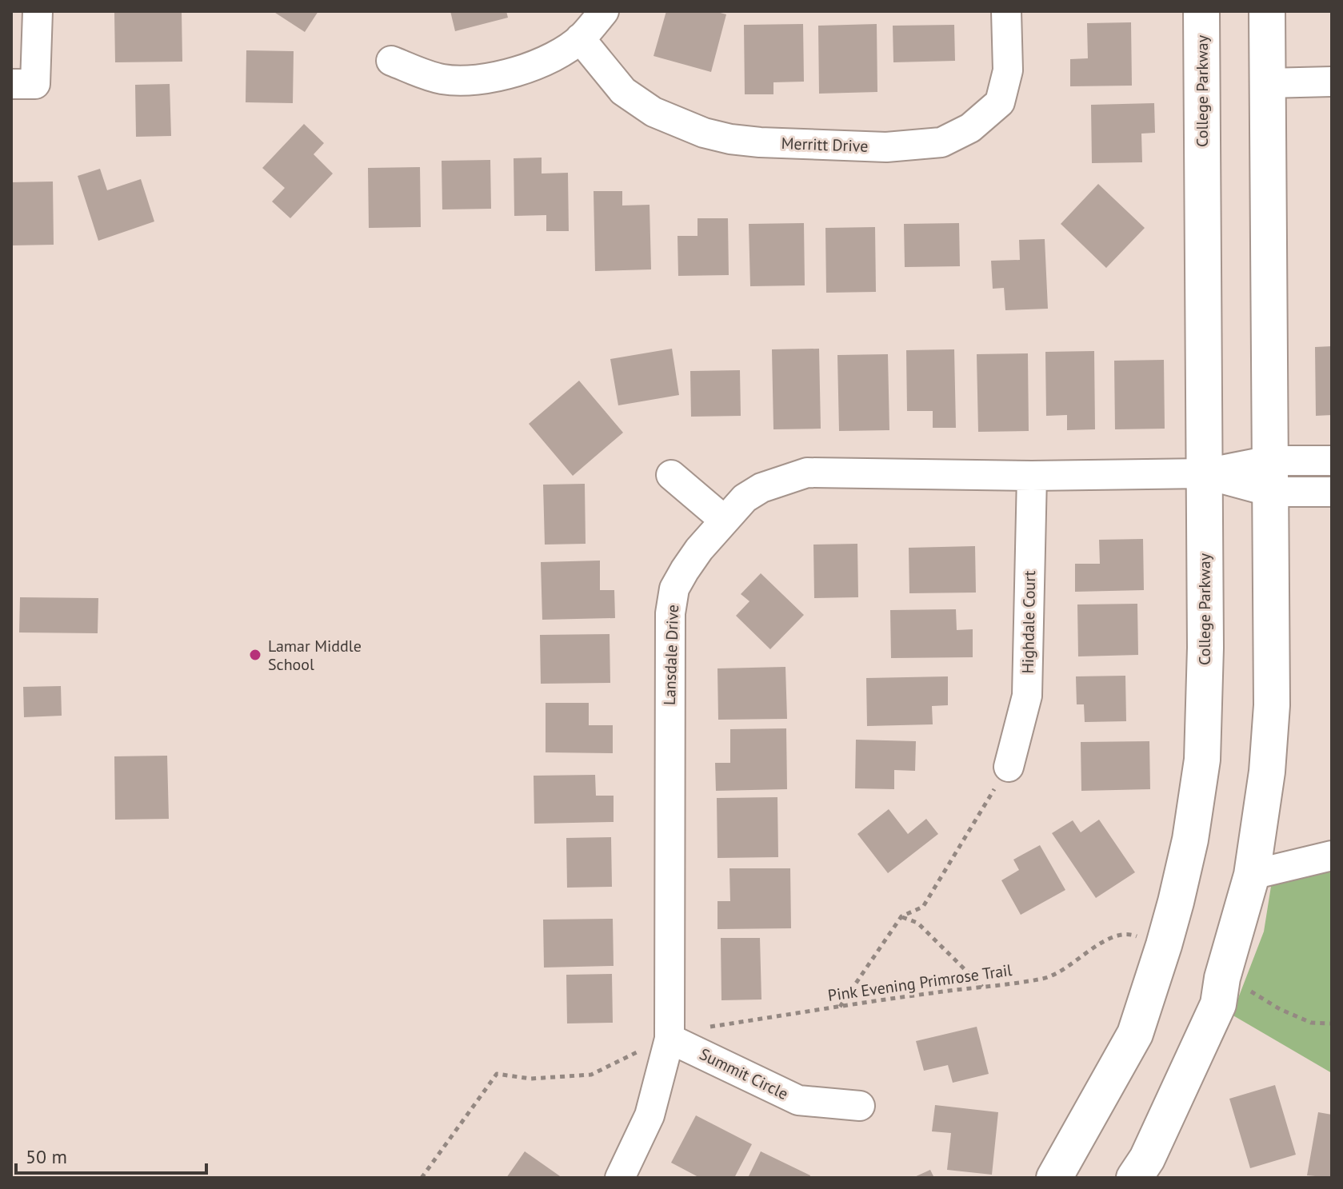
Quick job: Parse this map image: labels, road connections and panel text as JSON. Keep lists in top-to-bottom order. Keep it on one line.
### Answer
{"streets":{"main road":["College Parkway"],"street":["Merritt Drive","Highdale Court","Lansdale Drive","Summit Circle"],"path":["Pink Evening Primrose Trail"]},"crossings":[["College Parkway","Lansdale Drive"],["Highdale Court","Lansdale Drive"],["Lansdale Drive","Summit Circle"]],"places":["Lamar Middle School"],"scale_bar":"50 m"}
